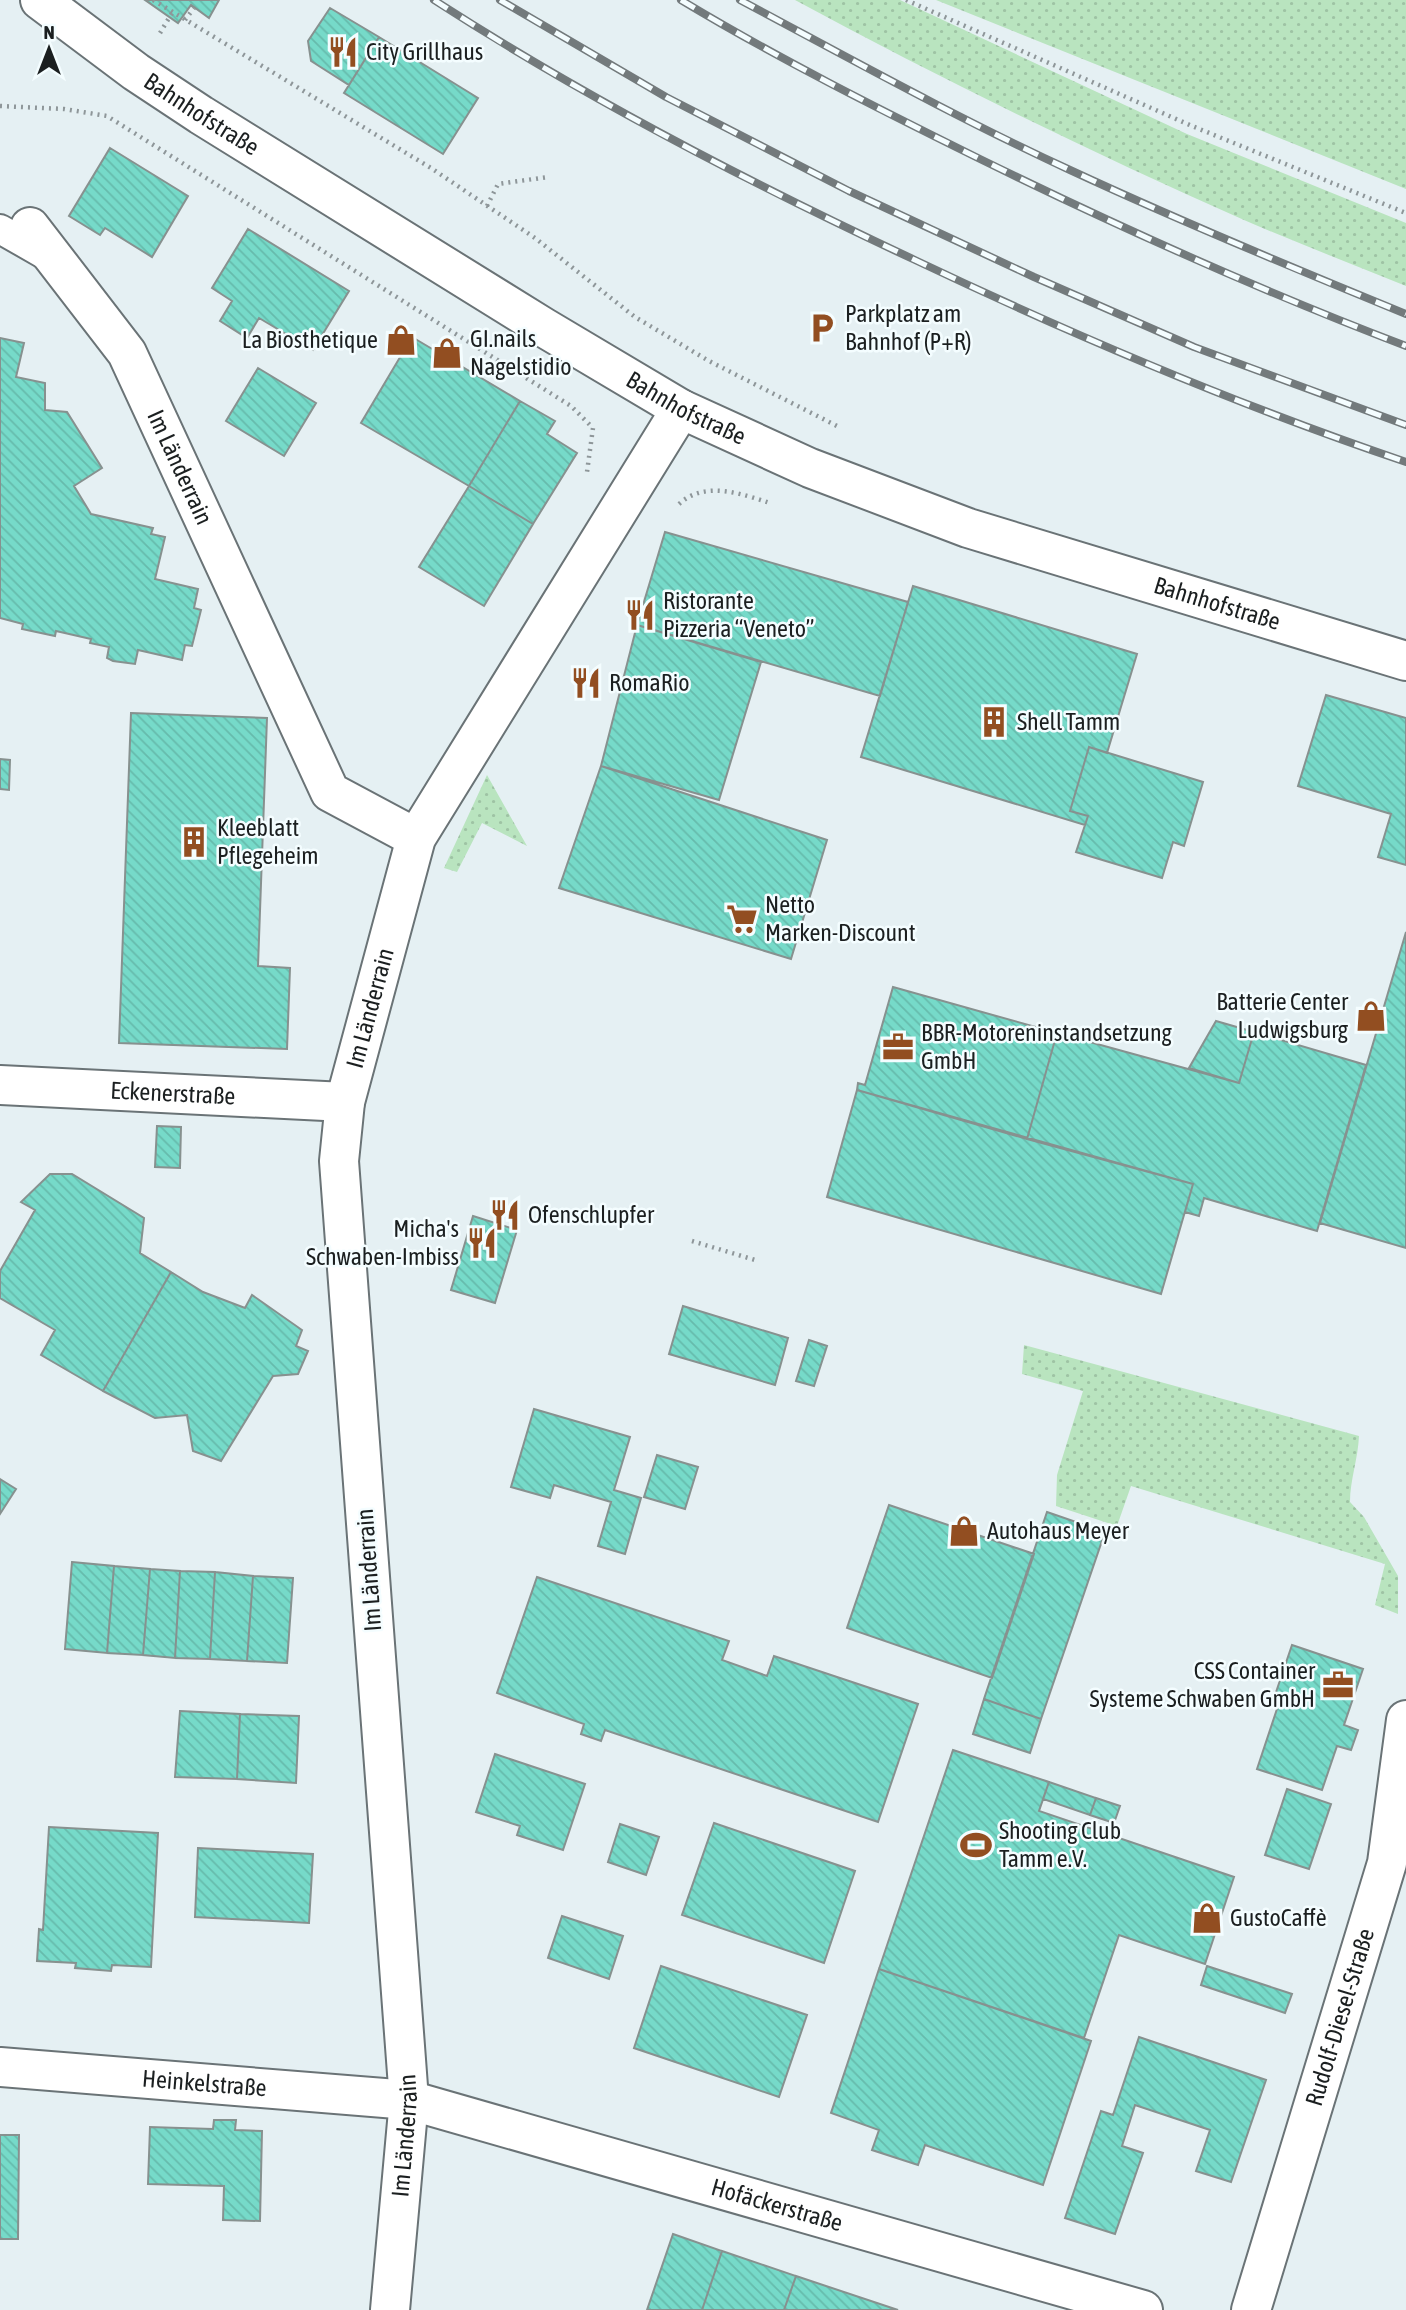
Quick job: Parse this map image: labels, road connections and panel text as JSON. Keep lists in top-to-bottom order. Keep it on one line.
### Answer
{"streets":{"street":["Bahnhofstraße","Im Länderrain","Eckenerstraße","Rudolf-Diesel-Straße","Heinkelstraße","Hofäckerstraße"]},"crossings":[["Bahnhofstraße","Im Länderrain"],["Im Länderrain","Eckenerstraße"],["Im Länderrain","Heinkelstraße"],["Im Länderrain","Hofäckerstraße"],["Heinkelstraße","Hofäckerstraße"]],"places":{"restaurant":["City Grillhaus","Ristorante Pizzeria “Veneto”","RomaRio","Ofenschlupfer","Micha's Schwaben-Imbiss"],"parking":["Parkplatz am Bahnhof (P+R)"],"shop":["La Biosthetique","GI.nails Nagelstidio","Batterie Center Ludwigsburg","Autohaus Meyer","GustoCaffè"],"building":["Shell Tamm","Kleeblatt Pflegeheim"],"supermarket":["Netto Marken-Discount"],"office":["BBR-Motoreninstandsetzung GmbH","CSS Container Systeme Schwaben GmbH"],"sports":["Shooting Club Tamm e.V."]},"north":"top"}
